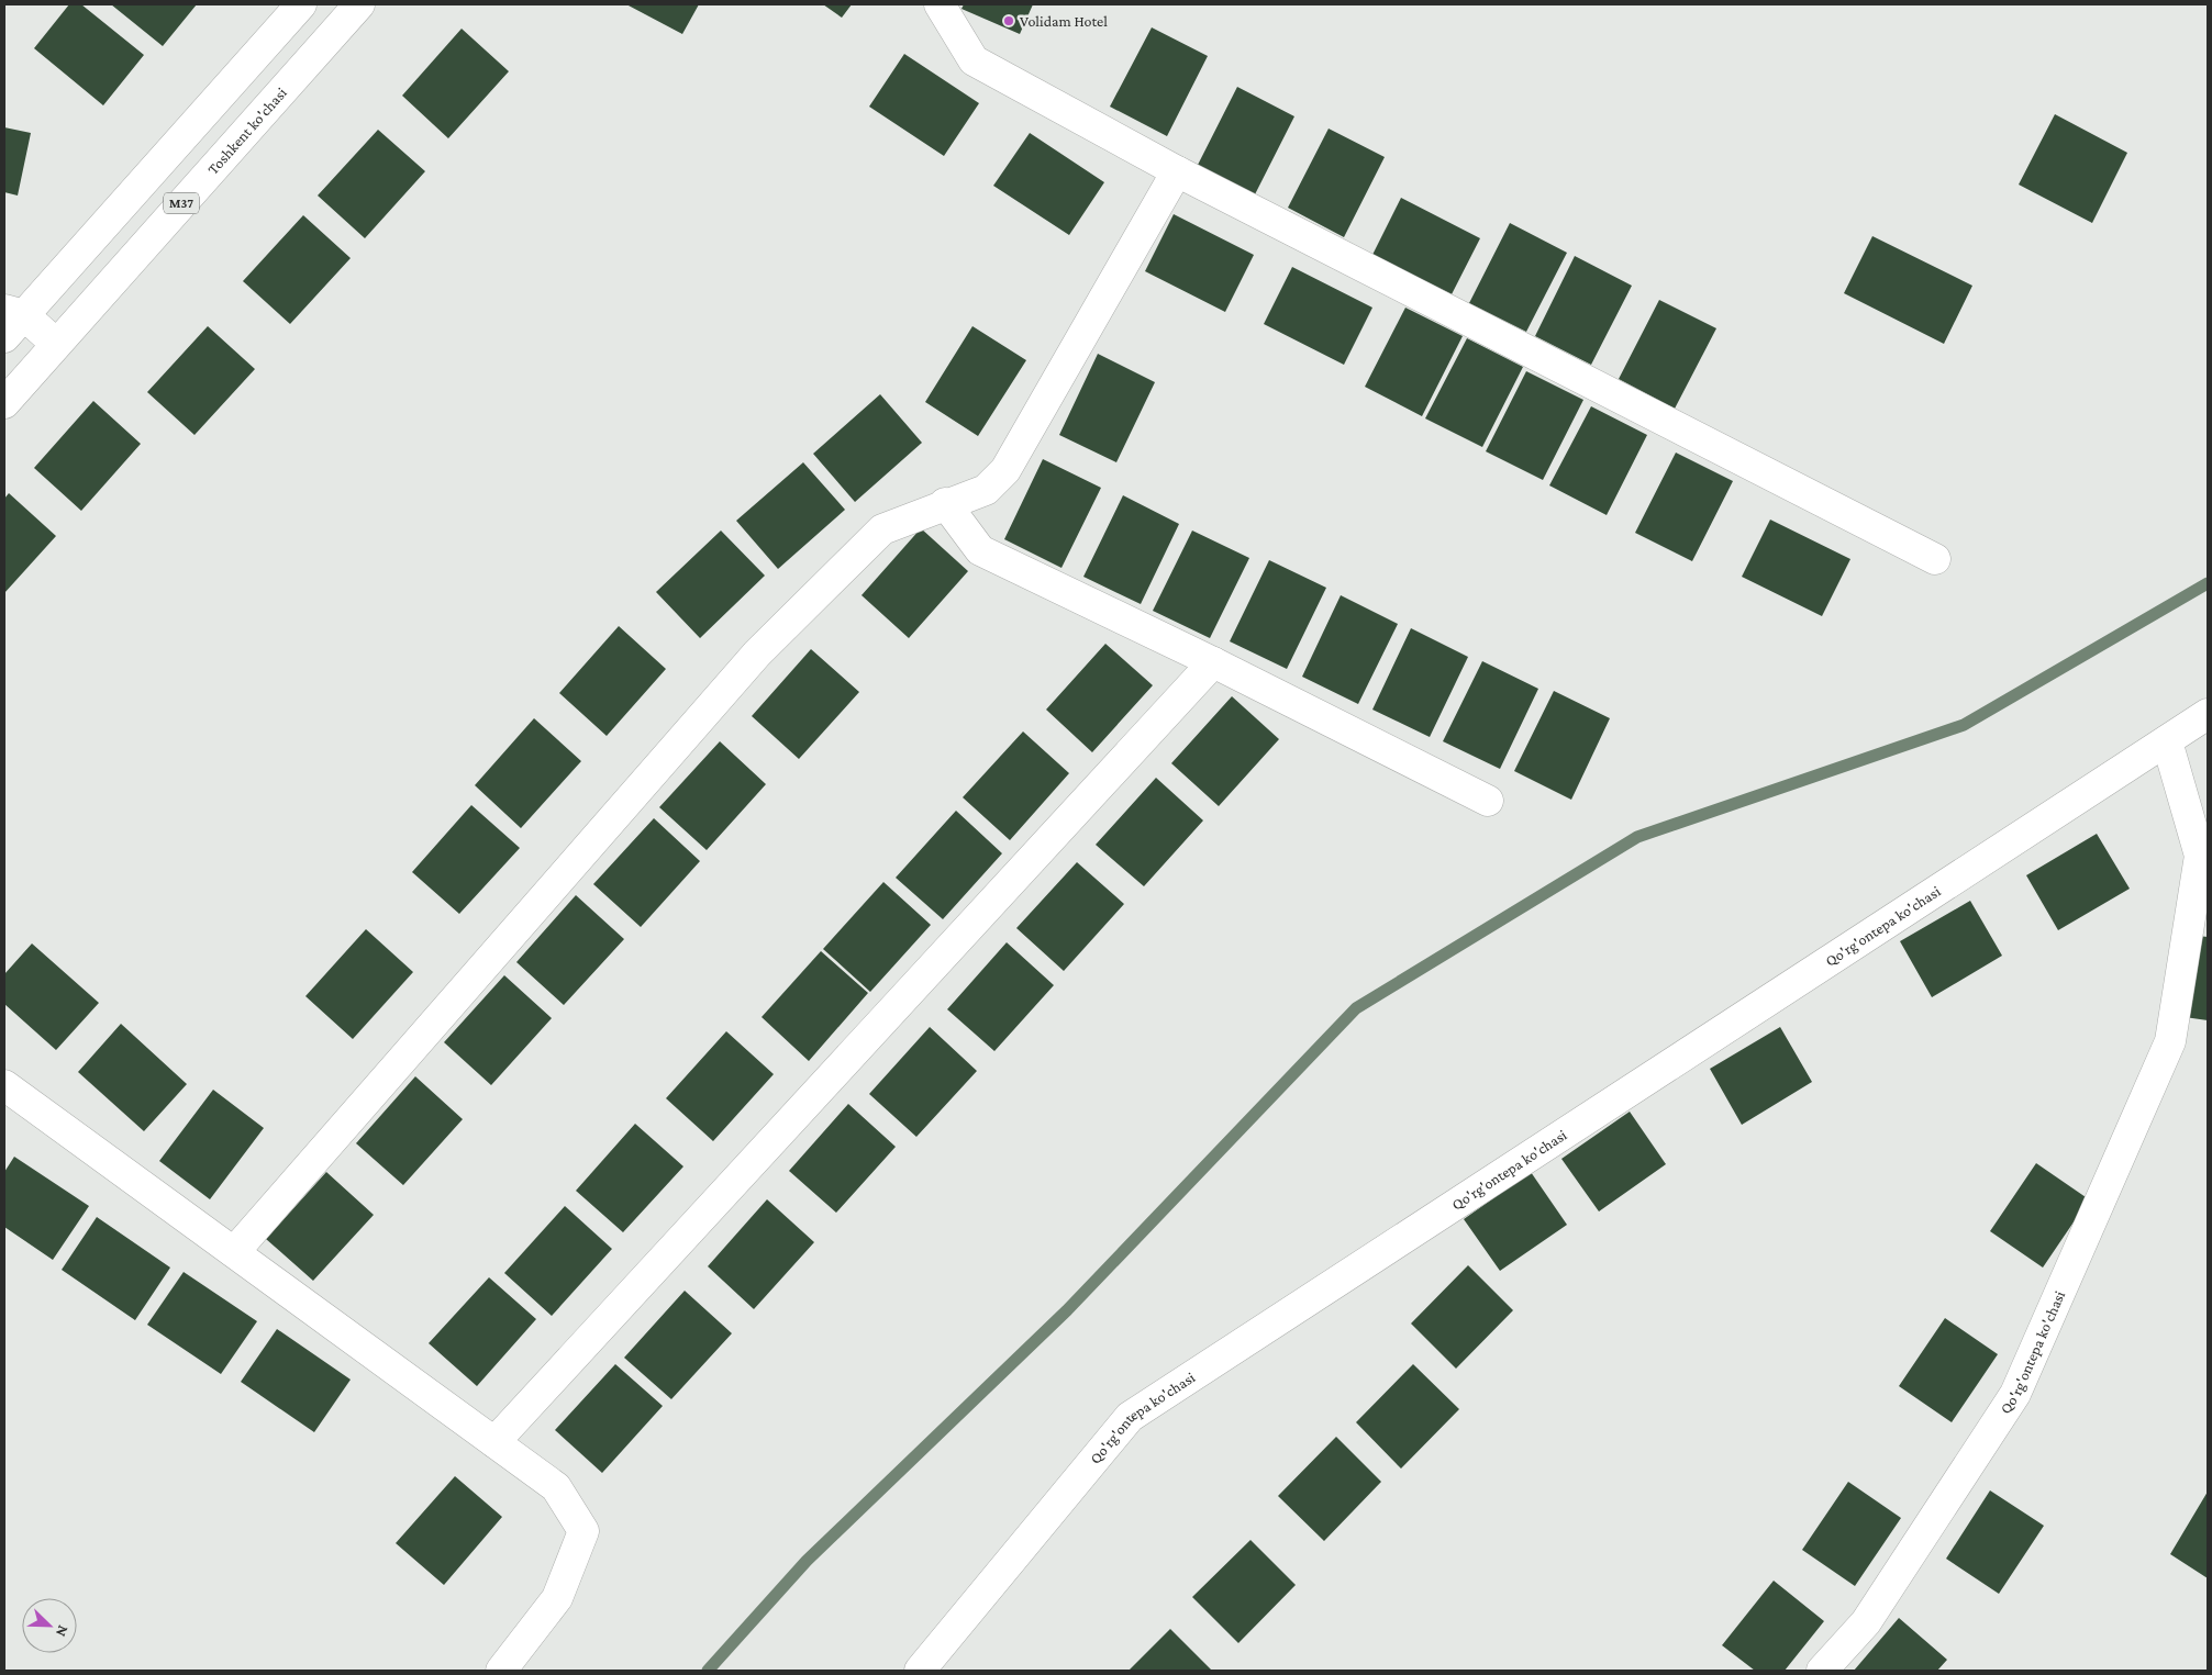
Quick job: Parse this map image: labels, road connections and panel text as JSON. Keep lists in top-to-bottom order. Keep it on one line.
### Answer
{"streets":{"main road":["Toshkent ko'chasi","M37","Qo'rg'ontepa ko'chasi"]},"places":["Volidam Hotel"],"north":"bottom right"}
